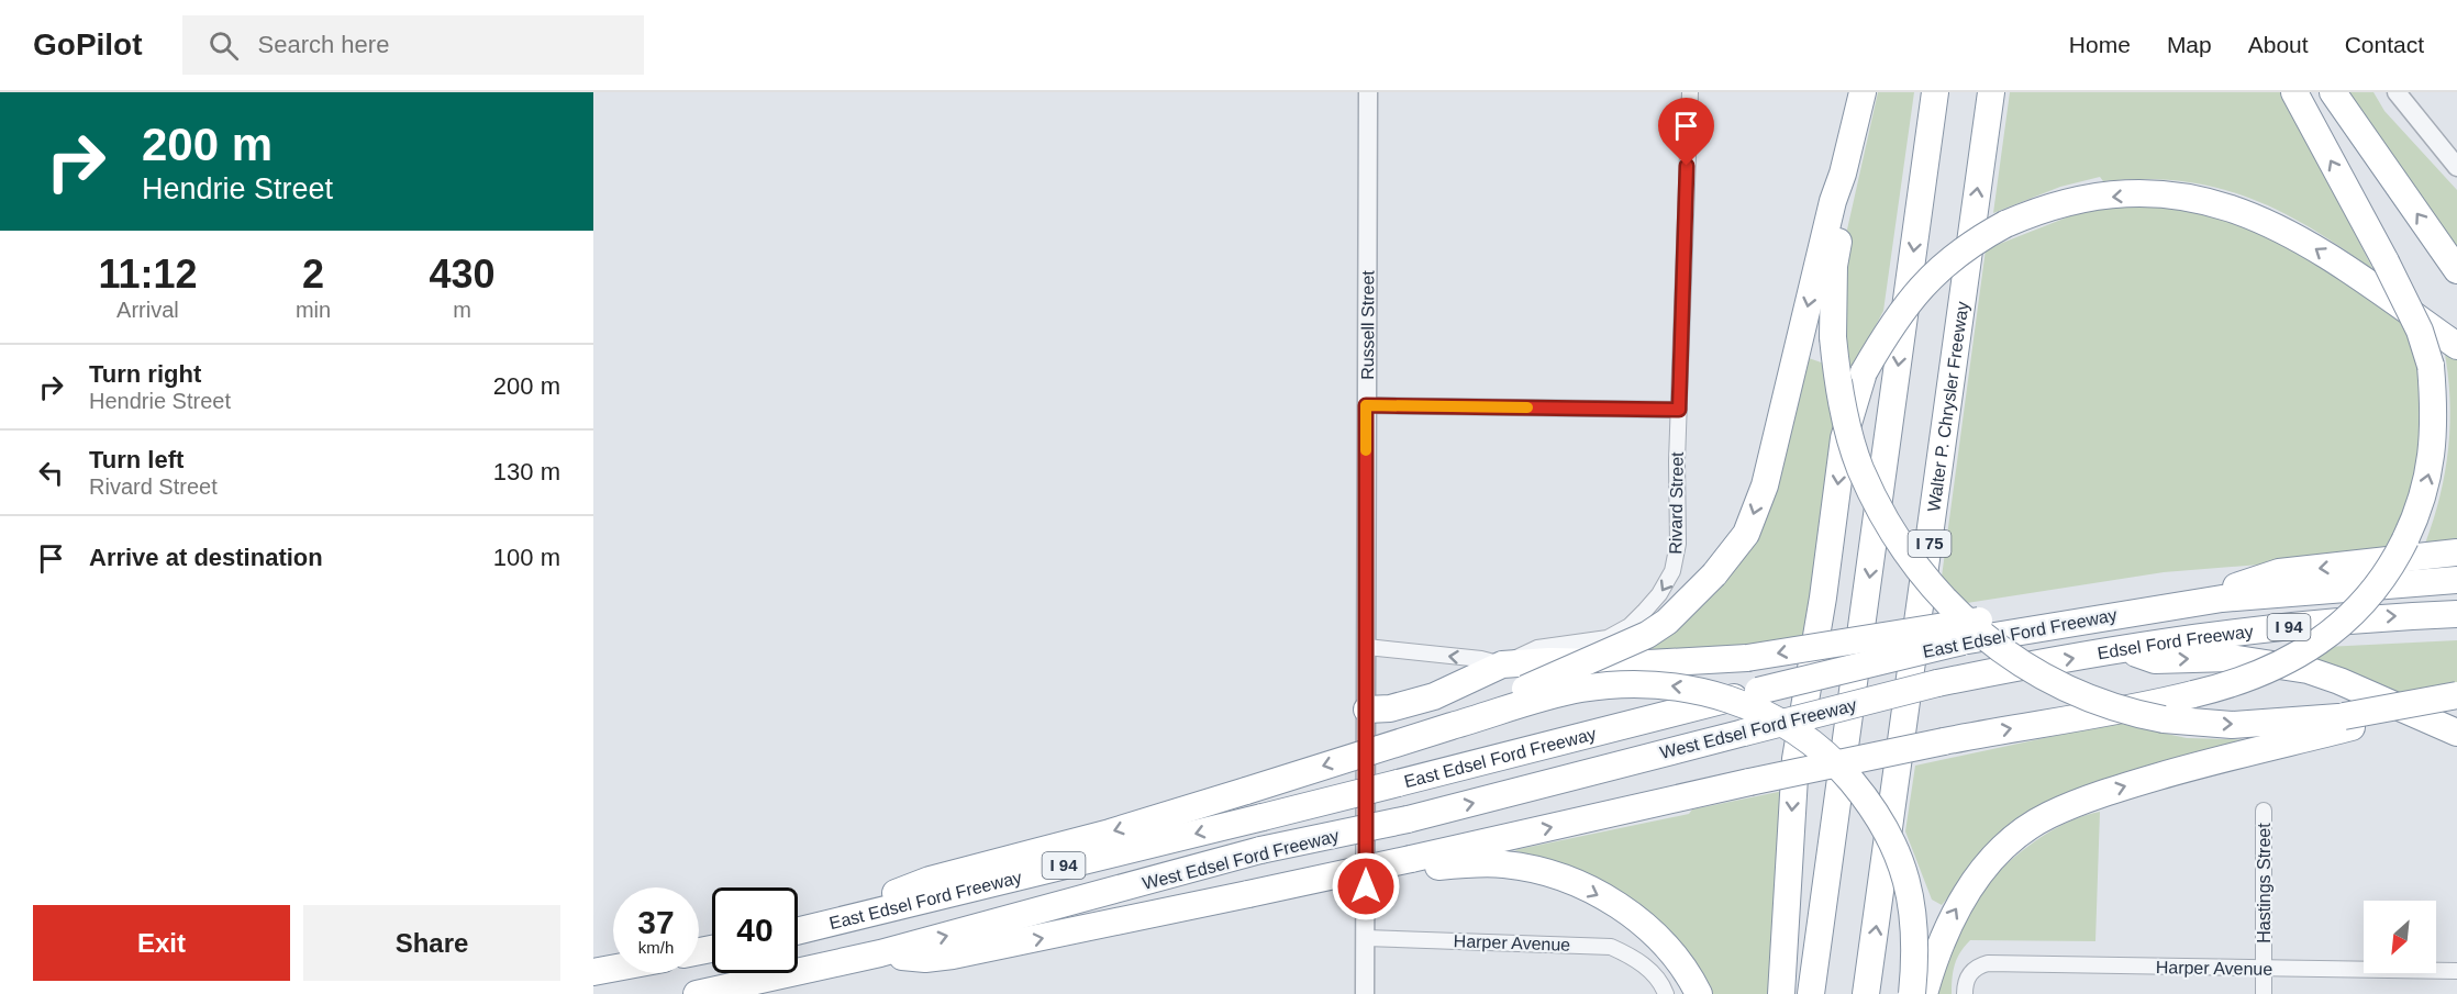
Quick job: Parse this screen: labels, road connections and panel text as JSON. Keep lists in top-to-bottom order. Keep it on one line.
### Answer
{"streets":{"highway":["Walter P. Chrysler Freeway","I 75","I 94","East Edsel Ford Freeway","Edsel Ford Freeway","West Edsel Ford Freeway"],"street":["Russell Street","Rivard Street","Hastings Street","Harper Avenue"]},"crossings":[["Russell Street","Harper Avenue"],["East Edsel Ford Freeway","Edsel Ford Freeway"],["Edsel Ford Freeway","West Edsel Ford Freeway"],["Hastings Street","Harper Avenue"]],"one_way":["Rivard Street"],"north":"bottom left","page":{"header":"GoPilot","search":"Search here","nav":["Home","Map","About","Contact"],"turn":["200 m","Hendrie Street"],"eta":["11:12","Arrival","2","min","430","m"],"list":[{"name":"Turn right","note":"Hendrie Street","value":"200 m"},{"name":"Turn left","note":"Rivard Street","value":"130 m"},{"name":"Arrive at destination","value":"100 m"}],"speed":"37 km/h","limit":"40","buttons":["Exit","Share"]}}
